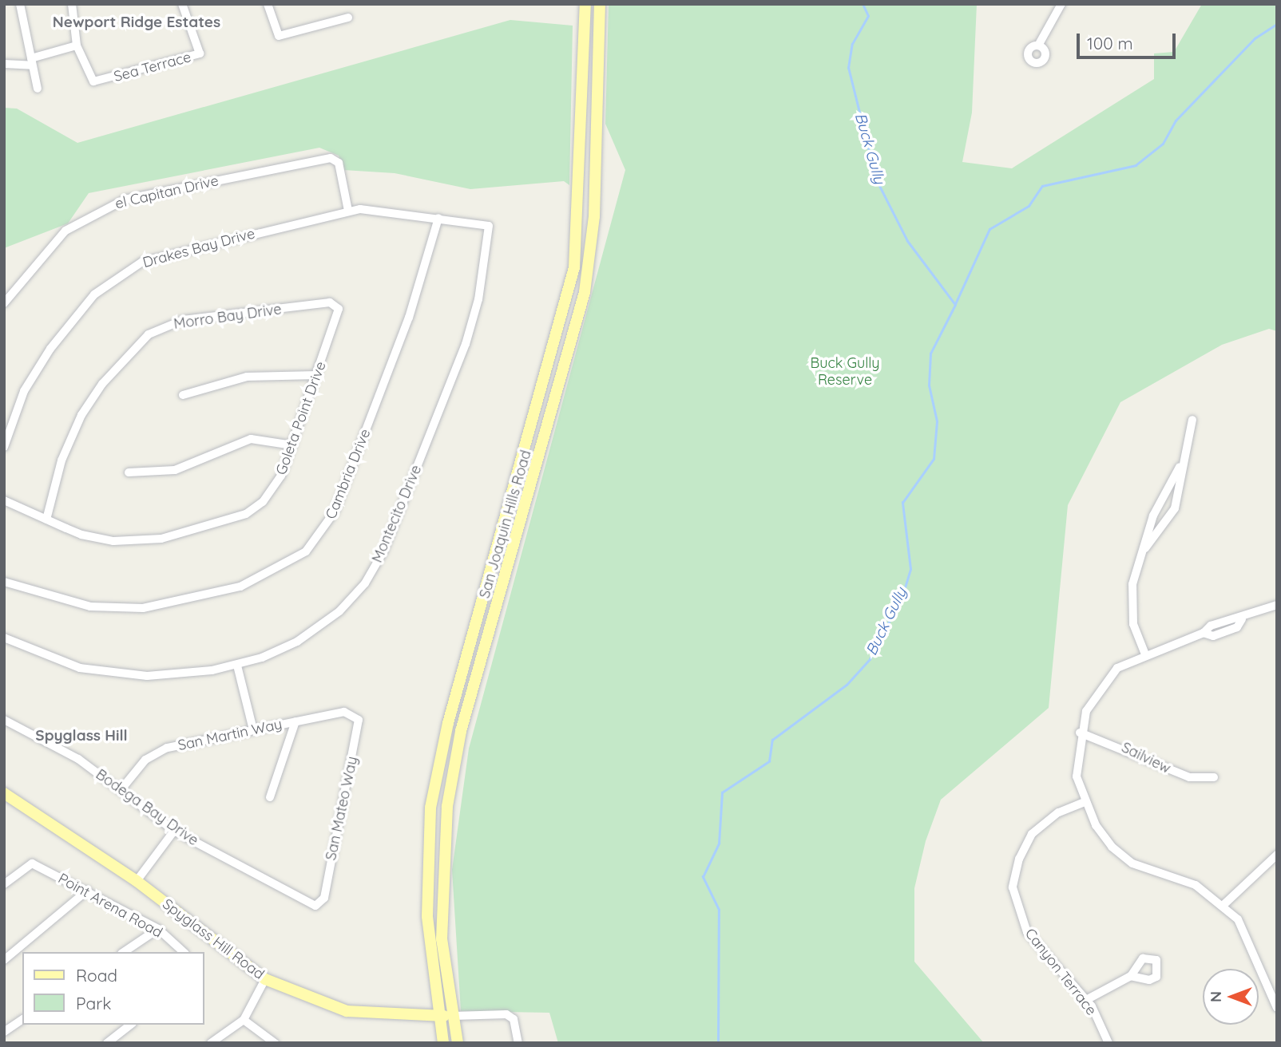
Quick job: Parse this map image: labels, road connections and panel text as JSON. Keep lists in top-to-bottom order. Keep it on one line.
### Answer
{"streets":{"main road":["San Joaquin Hills Road","Spyglass Hill Road"],"street":["Sea Terrace","el Capitan Drive","Drakes Bay Drive","Morro Bay Drive","Goleta Point Drive","Cambria Drive","Montecito Drive","San Martin Way","Sailview","Bodega Bay Drive","San Mateo Way","Point Arena Road","Canyon Terrace"]},"crossings":[["el Capitan Drive","Drakes Bay Drive"],["Drakes Bay Drive","Cambria Drive"],["Drakes Bay Drive","Montecito Drive"],["Morro Bay Drive","Goleta Point Drive"],["San Joaquin Hills Road","Spyglass Hill Road"],["San Martin Way","Bodega Bay Drive"],["San Martin Way","San Mateo Way"],["Bodega Bay Drive","San Mateo Way"]],"districts":["Newport Ridge Estates","Spyglass Hill"],"water":["Buck Gully"],"parks":["Buck Gully Reserve"],"legend":["Road","Park"],"scale_bar":"100 m","north":"left"}
